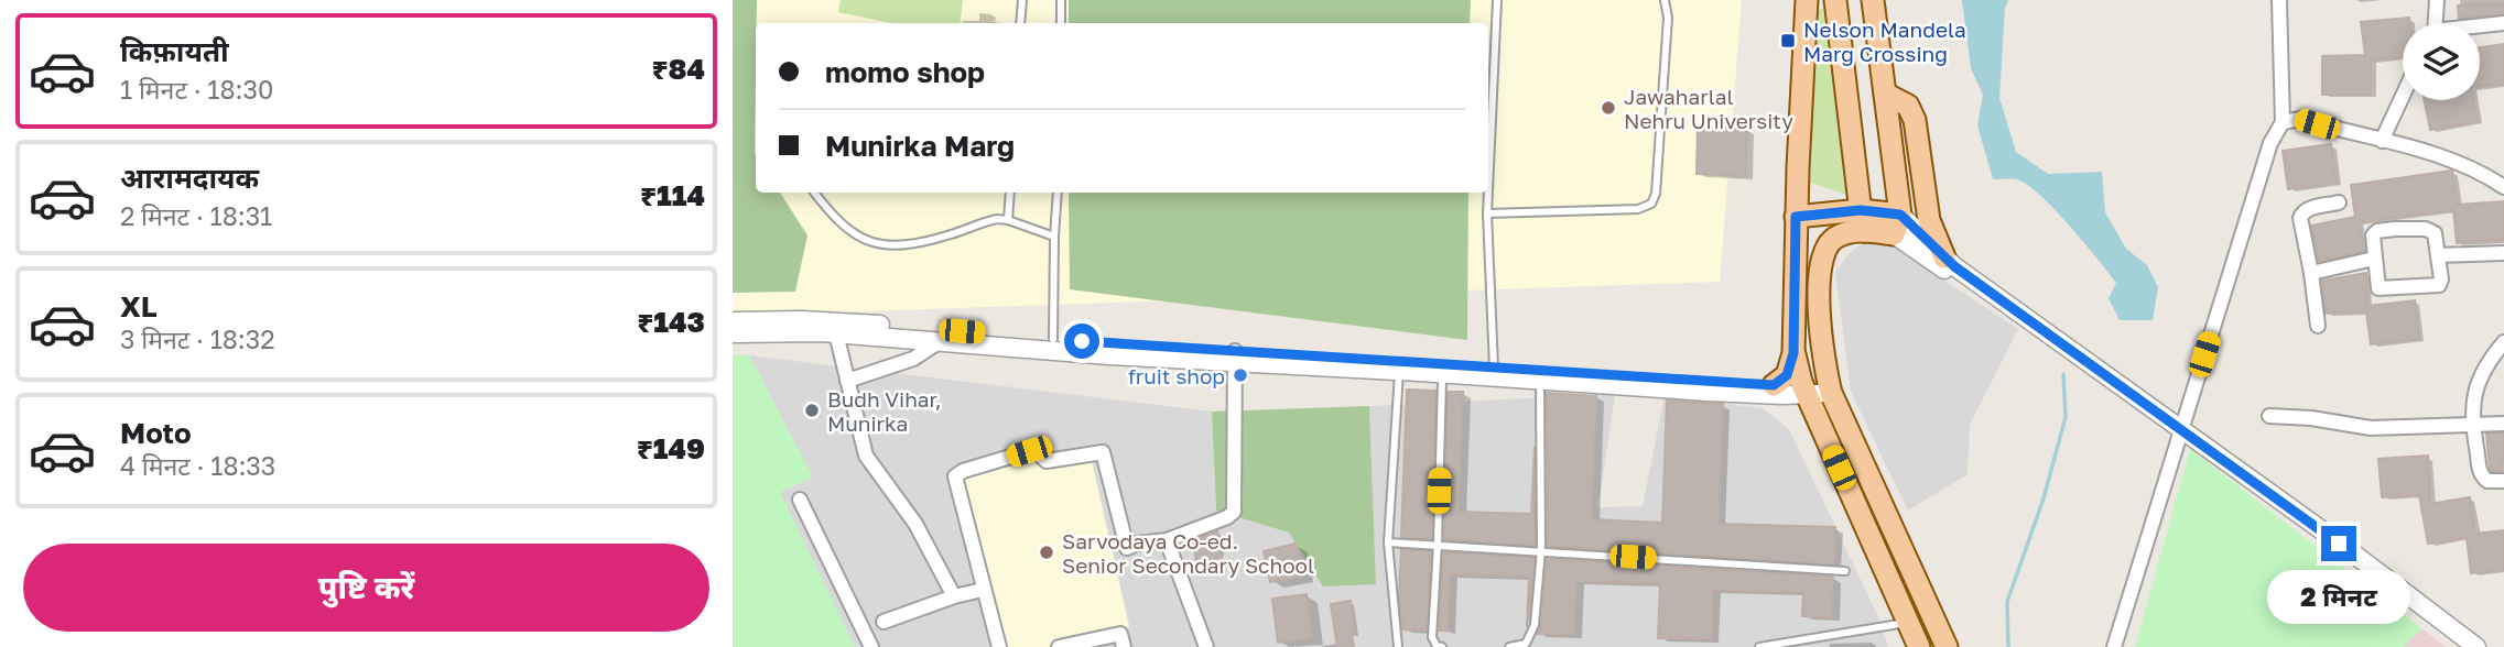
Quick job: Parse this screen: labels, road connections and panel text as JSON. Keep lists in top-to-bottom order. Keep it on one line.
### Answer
{"places":{"transit":["Nelson Mandela Marg Crossing"],"other":["Jawaharlal Nehru University","fruit shop","Budh Vihar, Munirka","Sarvodaya Co-ed. Senior Secondary School"]},"page":{"list":[{"name":"किफ़ायती","note":"1 मिनट · 18:30","value":"₹84"},{"name":"आरामदायक","note":"2 मिनट · 18:31","value":"₹114"},{"name":"XL","note":"3 मिनट · 18:32","value":"₹143"},{"name":"Moto","note":"4 मिनट · 18:33","value":"₹149"}],"banner":["momo shop","Munirka Marg"],"buttons":"पुष्टि करें","bubble":"2 मिनट"}}
